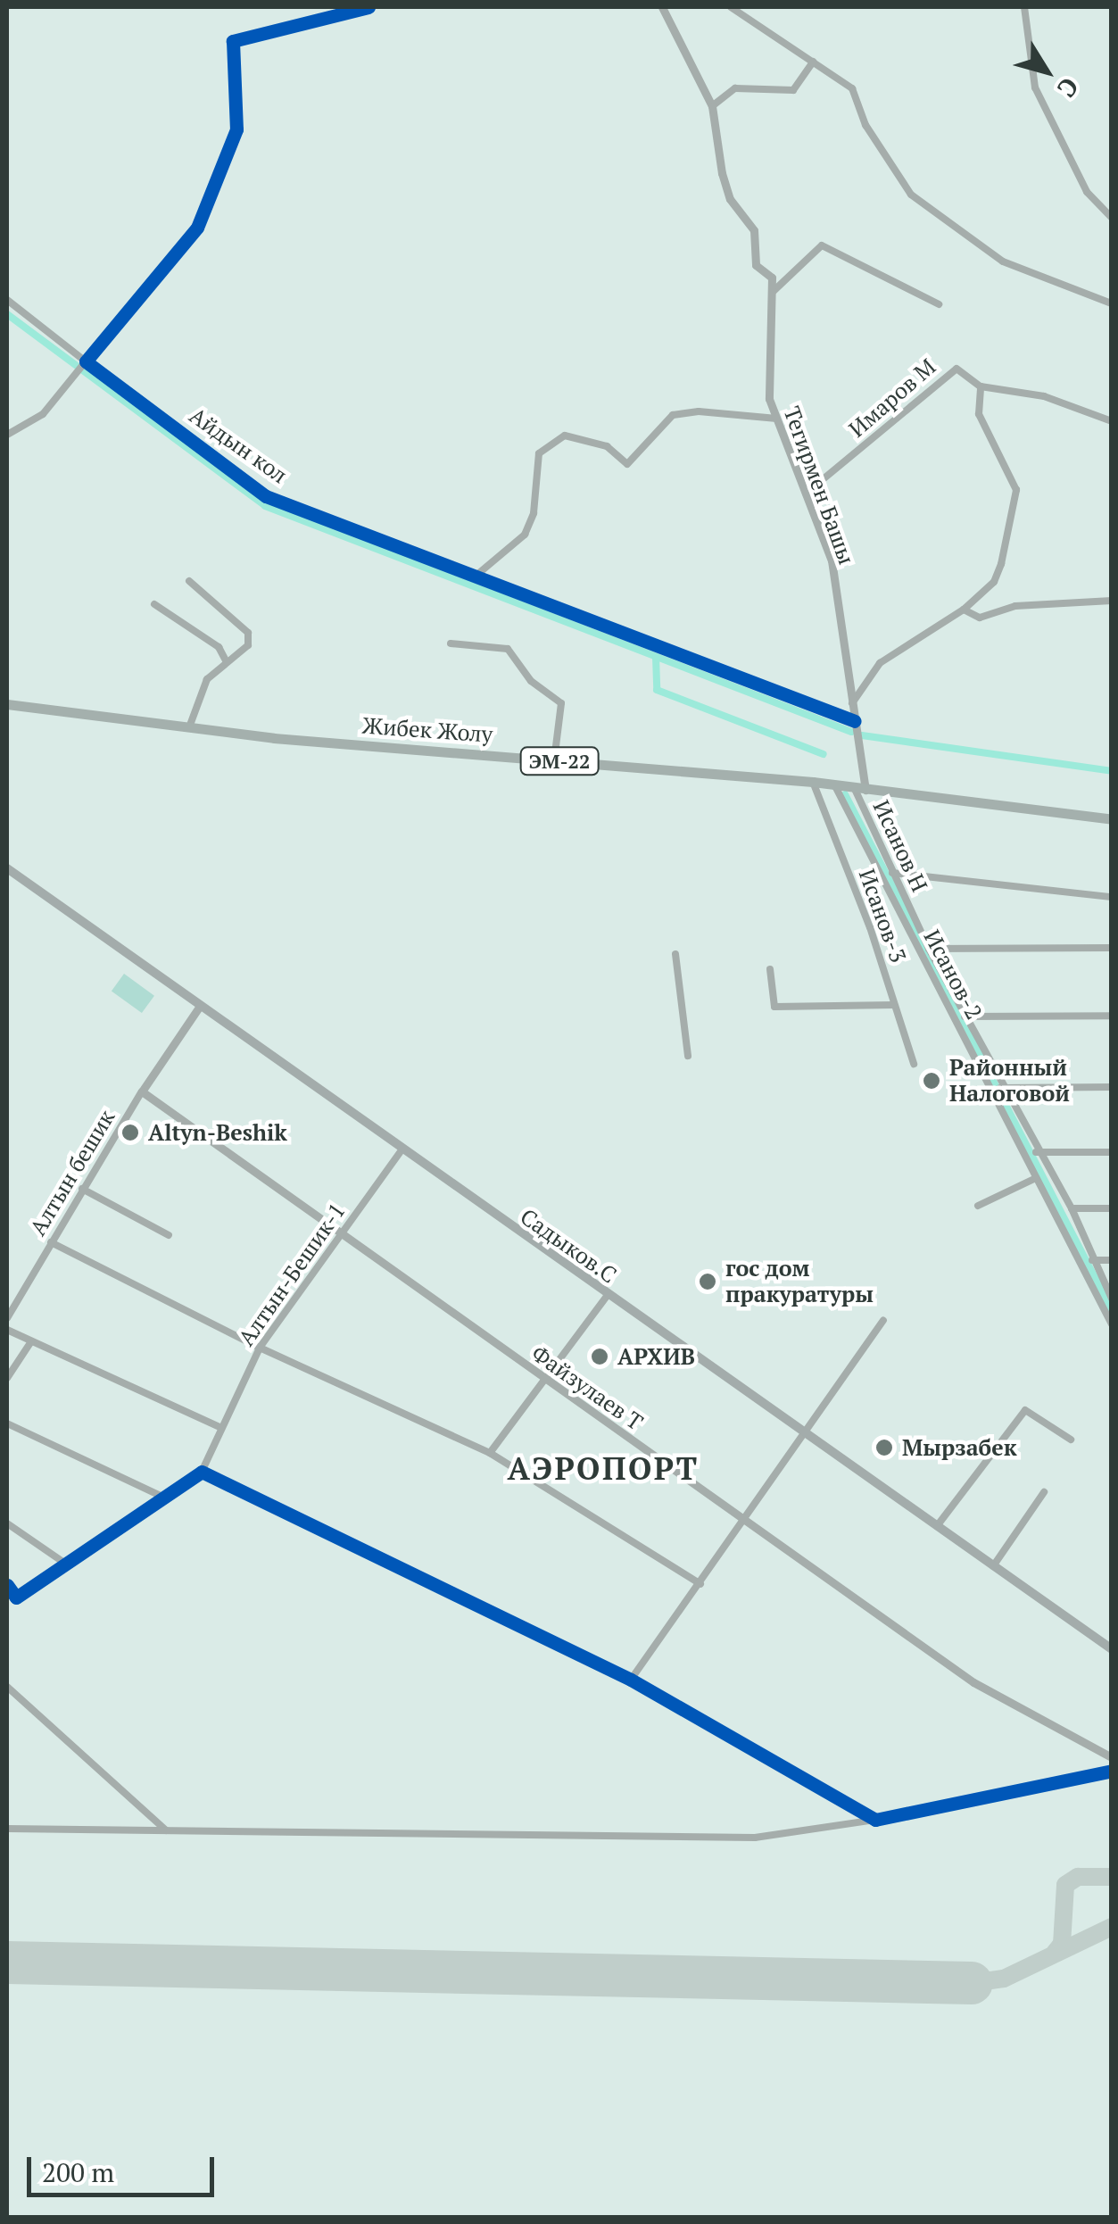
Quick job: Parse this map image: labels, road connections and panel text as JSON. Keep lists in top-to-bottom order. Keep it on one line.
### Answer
{"streets":{"main road":["Жибек Жолу","ЭМ-22","Садыков.С"],"street":["Имаров М","Айдын кол","Тегирмен Башы","Исанов Н","Исанов-3","Исанов-2","Алтын бешик","Алтын-Бешик-1","Файзулаев Т"]},"crossings":[["Имаров М","Тегирмен Башы"],["Айдын кол","Тегирмен Башы"],["Тегирмен Башы","Жибек Жолу"],["Тегирмен Башы","Исанов Н"],["Жибек Жолу","Исанов Н"],["Жибек Жолу","Исанов-3"],["Жибек Жолу","Исанов-2"],["Алтын бешик","Файзулаев Т"],["Садыков.С","Алтын-Бешик-1"],["Алтын-Бешик-1","Файзулаев Т"]],"districts":["АЭРОПОРТ"],"places":["Районный Налоговой","Altyn-Beshik","гос дом пракуратуры","АРХИВ","Мырзабек"],"scale_bar":"200 m","north":"bottom right"}
